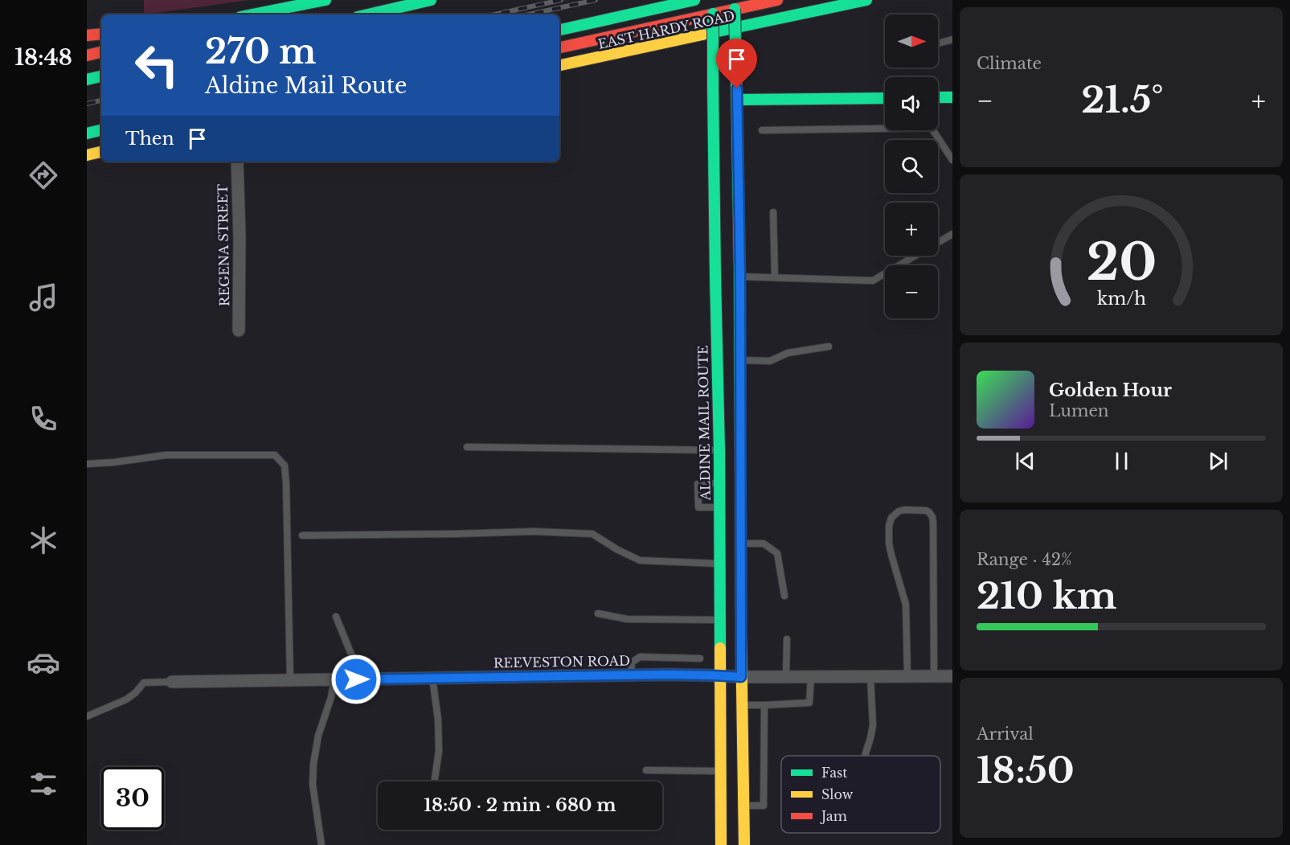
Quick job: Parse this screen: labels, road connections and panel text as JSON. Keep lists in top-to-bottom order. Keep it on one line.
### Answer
{"streets":{"main road":["EAST HARDY ROAD","ALDINE MAIL ROUTE"],"street":["REGENA STREET","REEVESTON ROAD"]},"crossings":[["ALDINE MAIL ROUTE","REEVESTON ROAD"]],"legend":["Fast","Slow","Jam"],"north":"right","page":{"tabs":"18:48","tile":["Climate",["Range · 42%","210 km"],["Arrival","18:50"]],"map_buttons":["+","−"],"turn":["270 m","Aldine Mail Route"],"heat":["−","21.5°","+"],"then":"Then","song":["Golden Hour","Lumen"],"limit":"30","trip":"18:50 · 2 min · 680 m","gauge":["20","km/h"]}}
